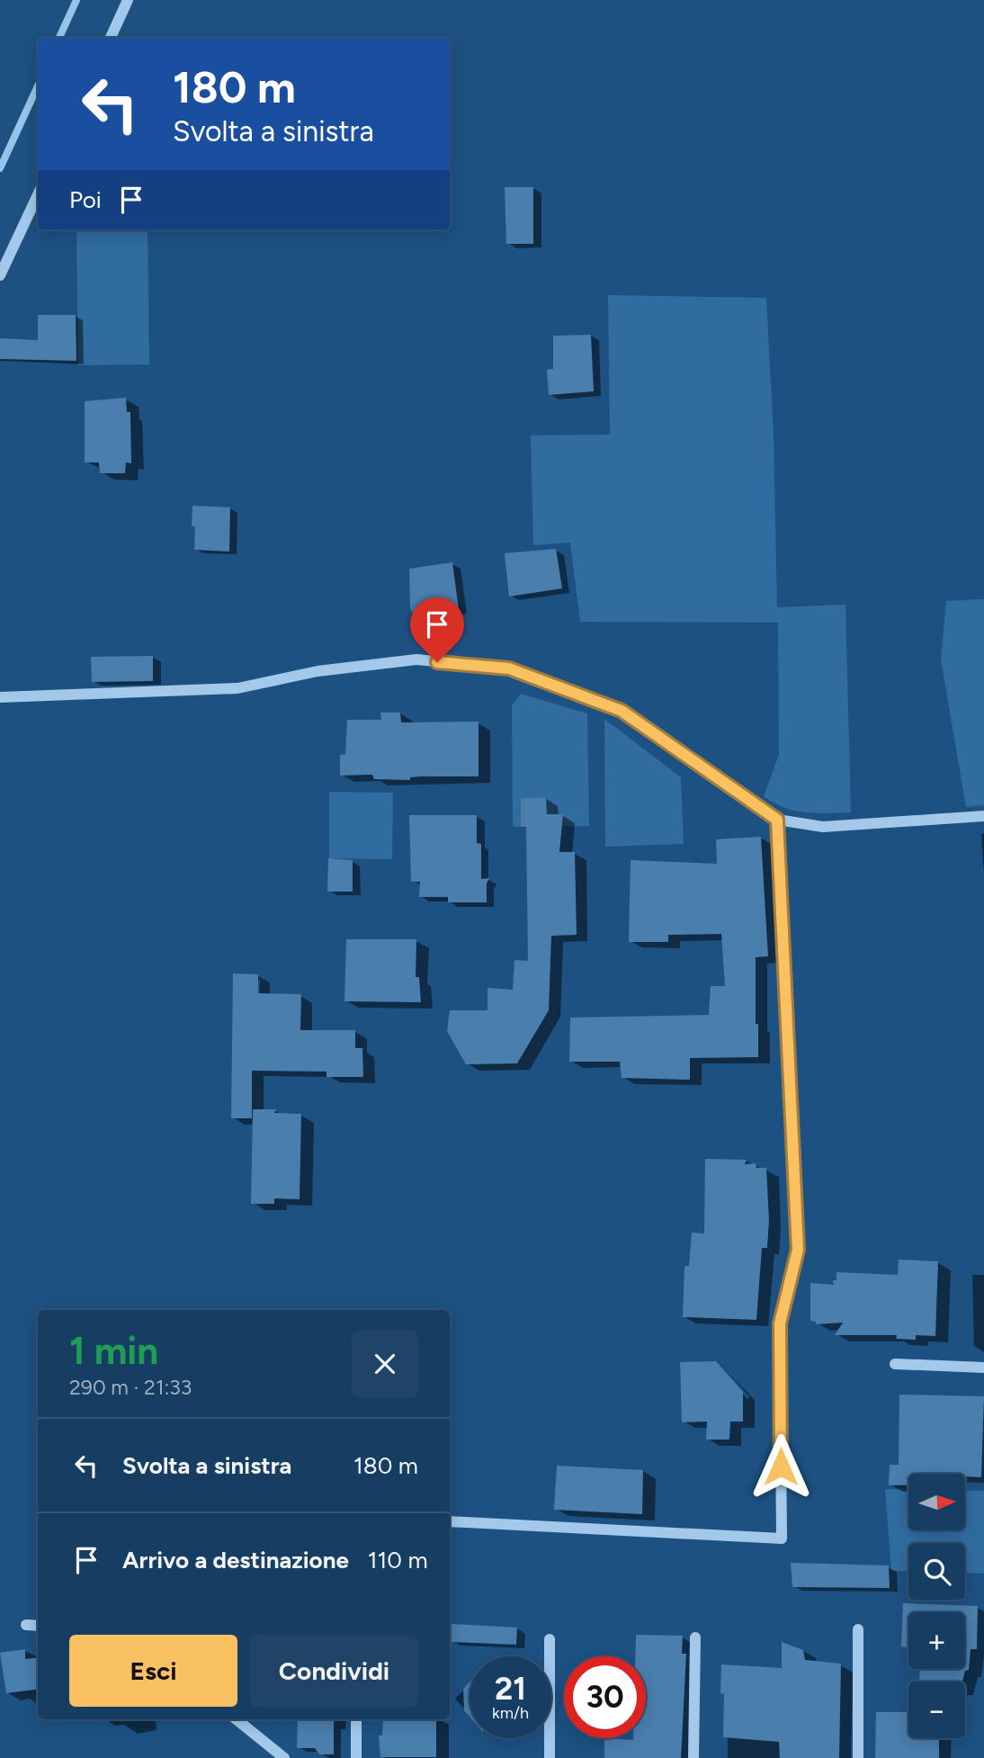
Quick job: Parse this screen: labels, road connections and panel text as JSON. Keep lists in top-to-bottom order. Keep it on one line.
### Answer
{"north":"right","page":{"turn":["180 m","Svolta a sinistra"],"then":"Poi","heading":["1 min","290 m · 21:33"],"list":[{"name":"Svolta a sinistra","value":"180 m"},{"name":"Arrivo a destinazione","value":"110 m"}],"map_buttons":["+","−"],"buttons":["Esci","Condividi"],"speed":"21 km/h","limit":"30"}}
